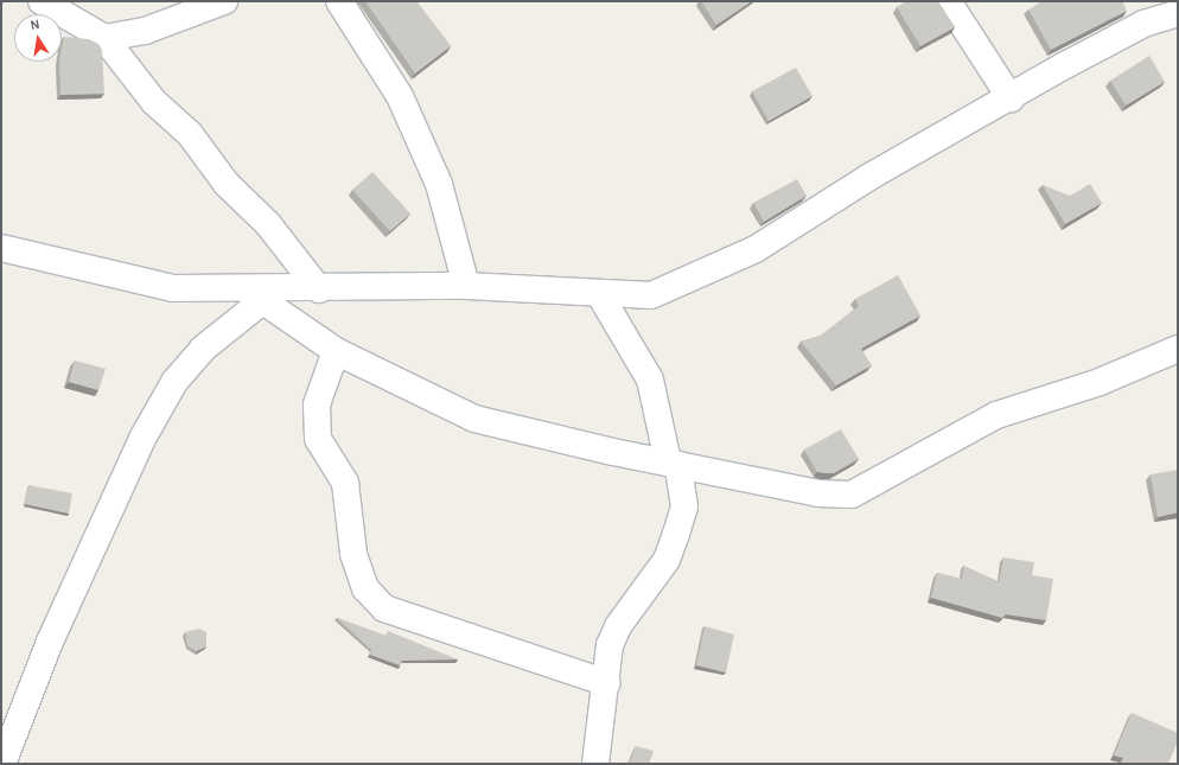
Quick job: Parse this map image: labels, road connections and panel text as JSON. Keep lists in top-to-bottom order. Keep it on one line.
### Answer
{"north":"top"}
